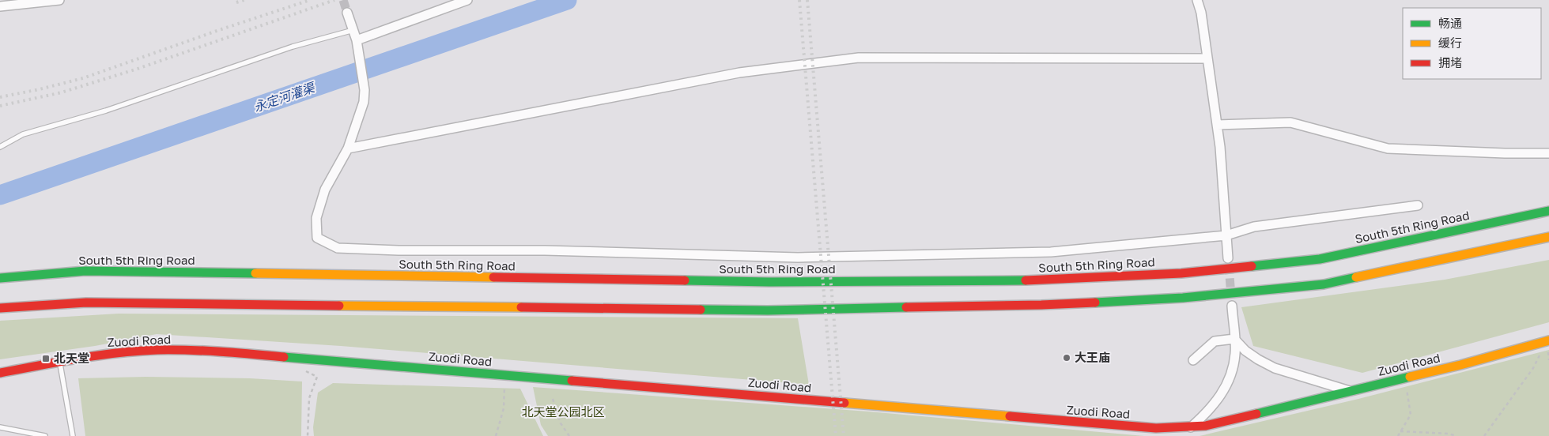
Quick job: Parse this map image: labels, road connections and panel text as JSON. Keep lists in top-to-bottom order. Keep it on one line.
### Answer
{"streets":{"main road":["South 5th Ring Road","Zuodi Road"]},"water":["永定河灌渠"],"parks":["北天堂公园北区"],"places":{"other":["大王庙"],"transit":["北天堂"]},"legend":["畅通","缓行","拥堵"]}
